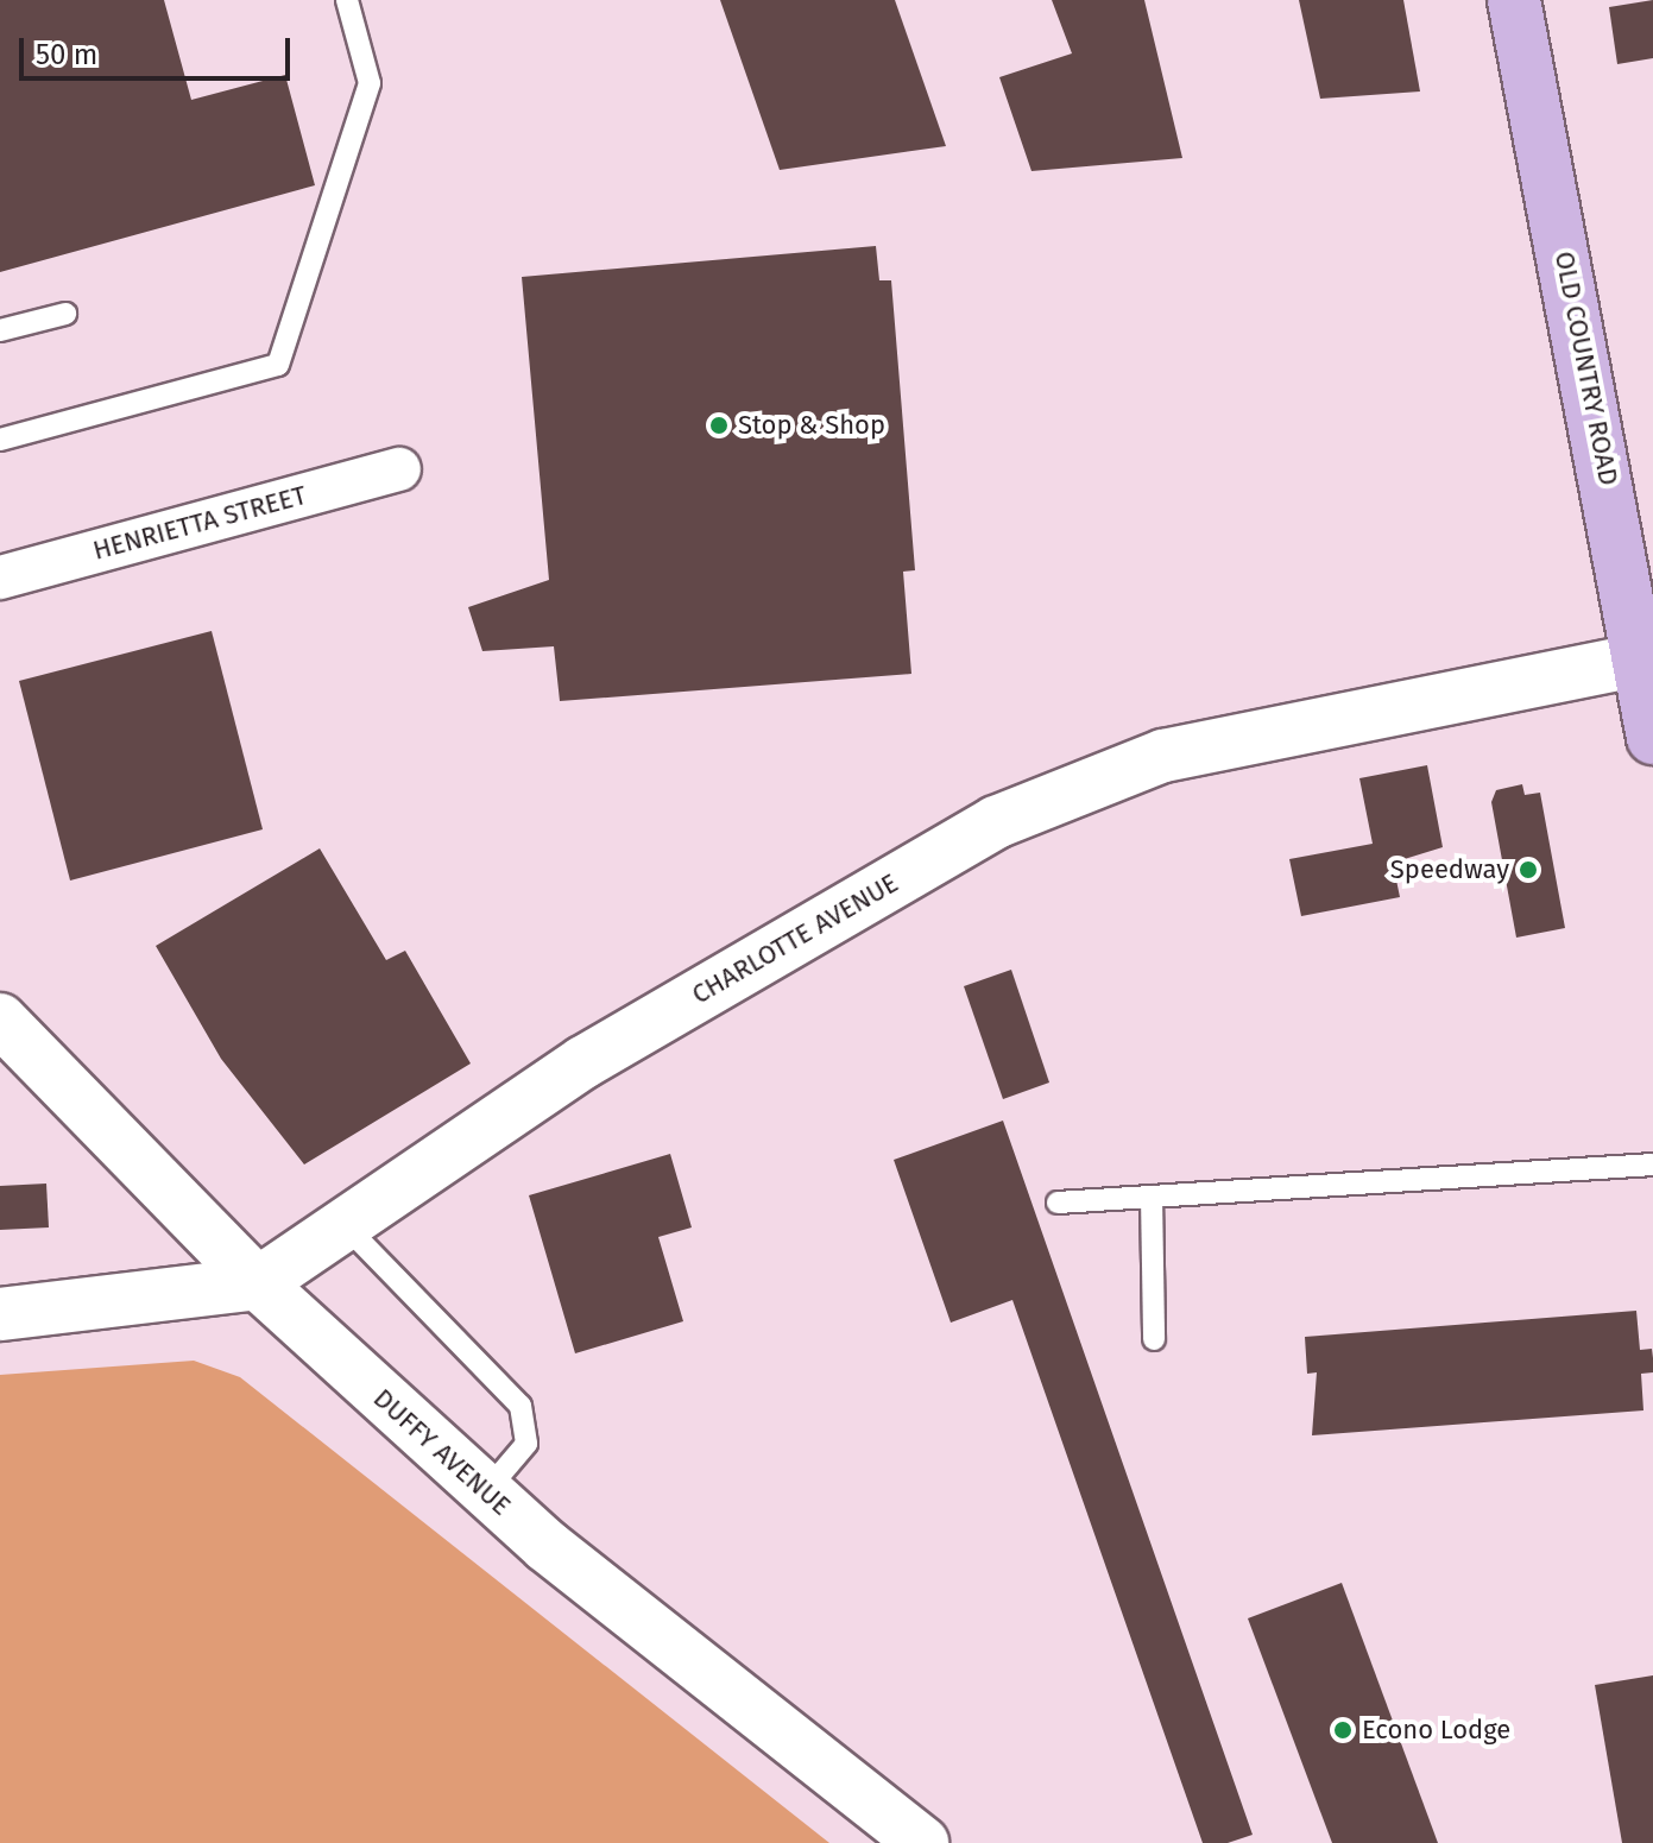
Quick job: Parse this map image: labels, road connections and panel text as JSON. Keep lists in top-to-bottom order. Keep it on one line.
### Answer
{"streets":{"main road":["OLD COUNTRY ROAD"],"street":["HENRIETTA STREET","CHARLOTTE AVENUE","DUFFY AVENUE"]},"crossings":[["OLD COUNTRY ROAD","CHARLOTTE AVENUE"],["CHARLOTTE AVENUE","DUFFY AVENUE"]],"places":["Stop & Shop","Speedway","Econo Lodge"],"scale_bar":"50 m"}
